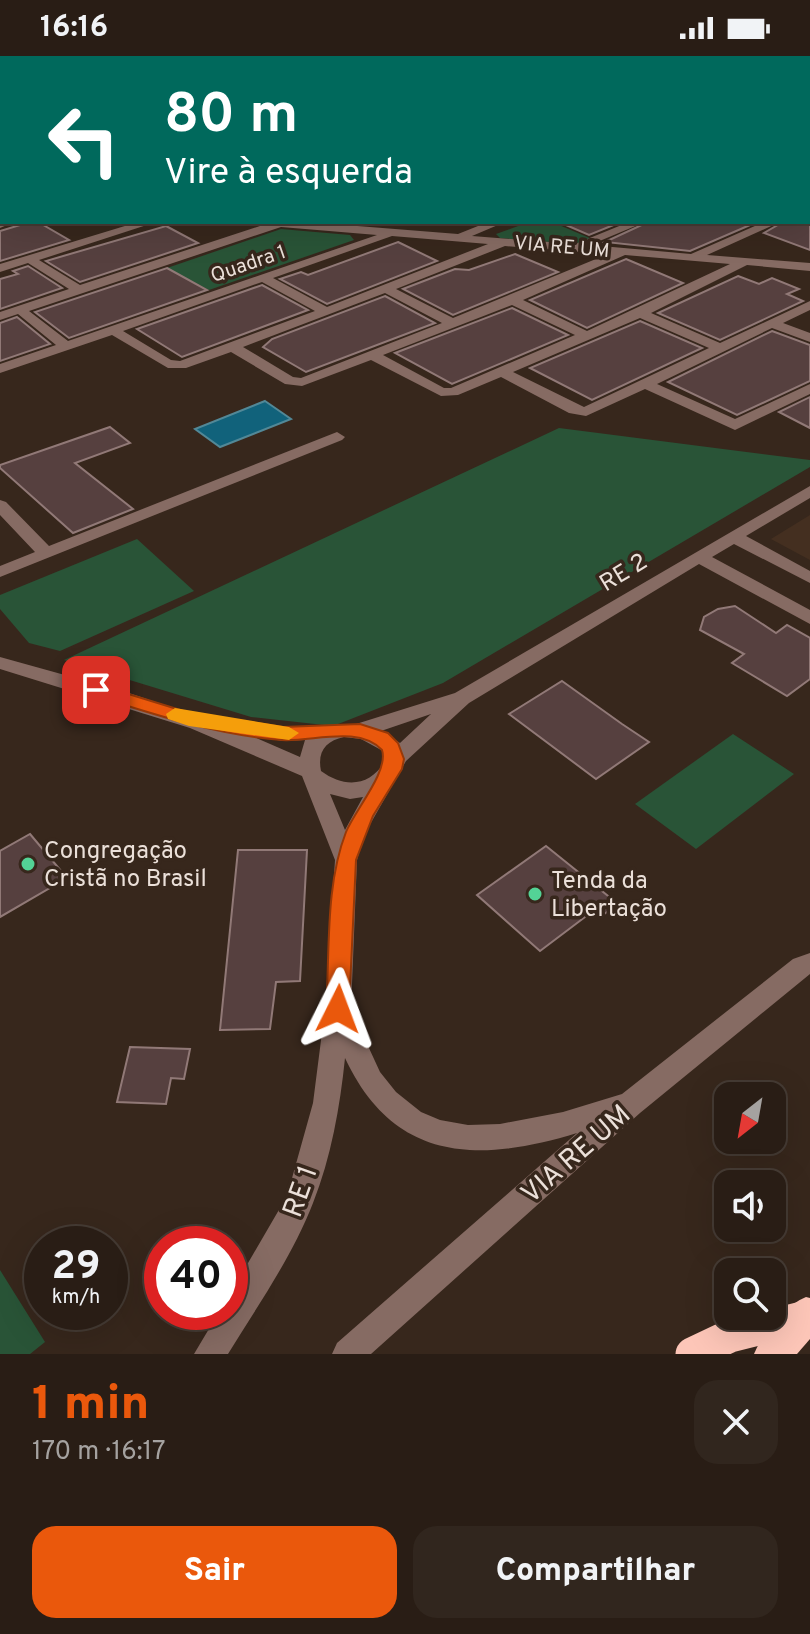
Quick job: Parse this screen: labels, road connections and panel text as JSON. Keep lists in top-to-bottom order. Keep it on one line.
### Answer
{"streets":{"street":["VIA RE UM","Quadra 1","RE 2","RE 1"]},"crossings":[["VIA RE UM","Quadra 1"],["VIA RE UM","RE 1"],["RE 2","RE 1"]],"places":["Congregação Cristã no Brasil","Tenda da Libertação"],"north":"bottom left","page":{"status":"16:16","turn":["80 m","Vire à esquerda"],"speed":"29 km/h","limit":"40","heading":["1 min","170 m · 16:17"],"buttons":["Sair","Compartilhar"]}}
